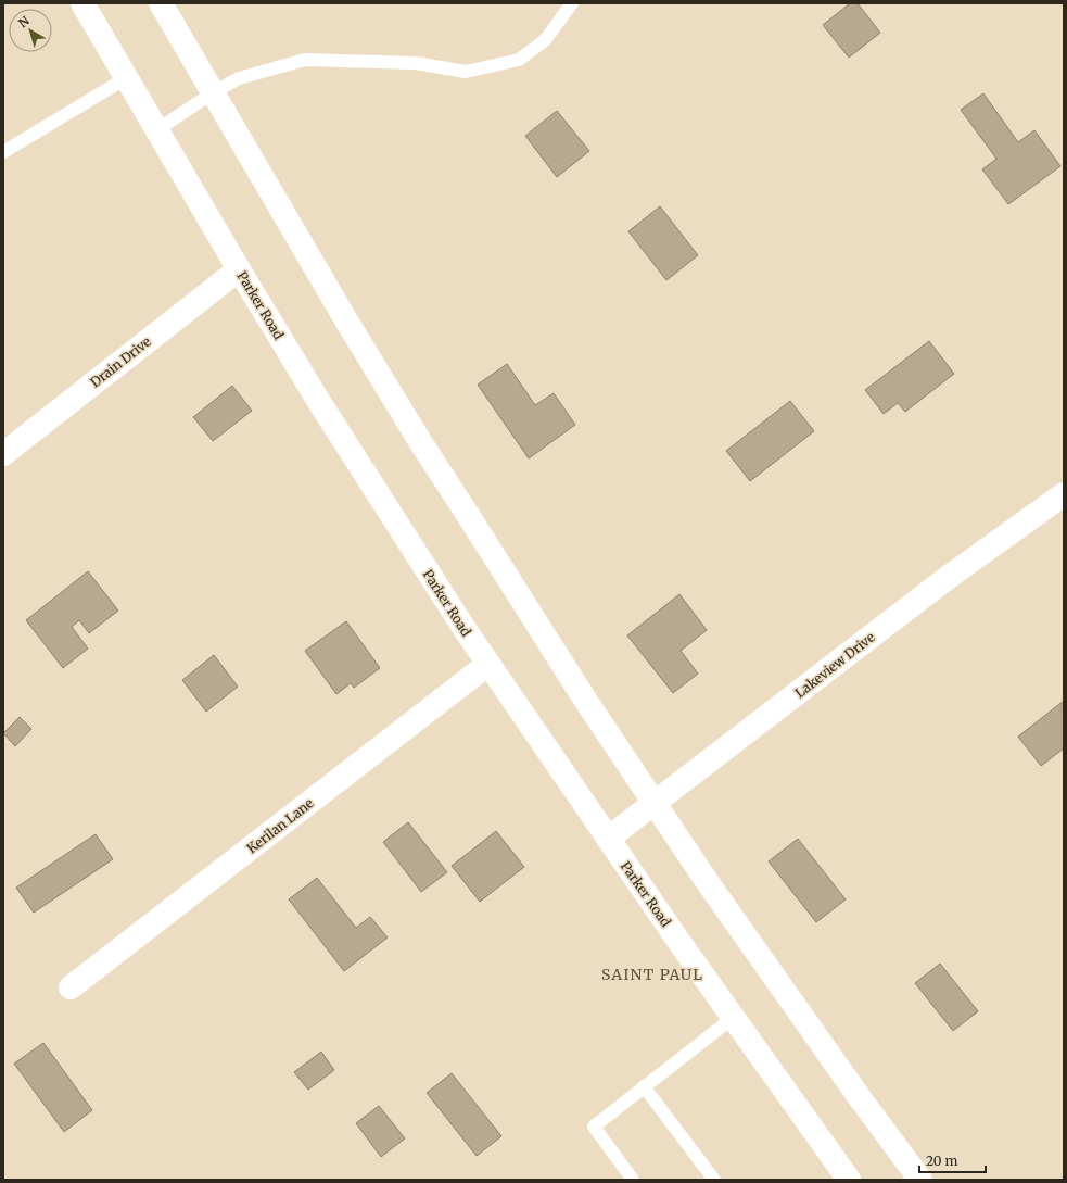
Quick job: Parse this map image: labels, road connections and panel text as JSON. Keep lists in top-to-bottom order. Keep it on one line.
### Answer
{"streets":{"main road":["Parker Road","Drain Drive","Lakeview Drive","Kerilan Lane"]},"crossings":[["Parker Road","Drain Drive"],["Parker Road","Lakeview Drive"],["Parker Road","Kerilan Lane"]],"districts":["SAINT PAUL"],"scale_bar":"20 m","north":"top left"}
